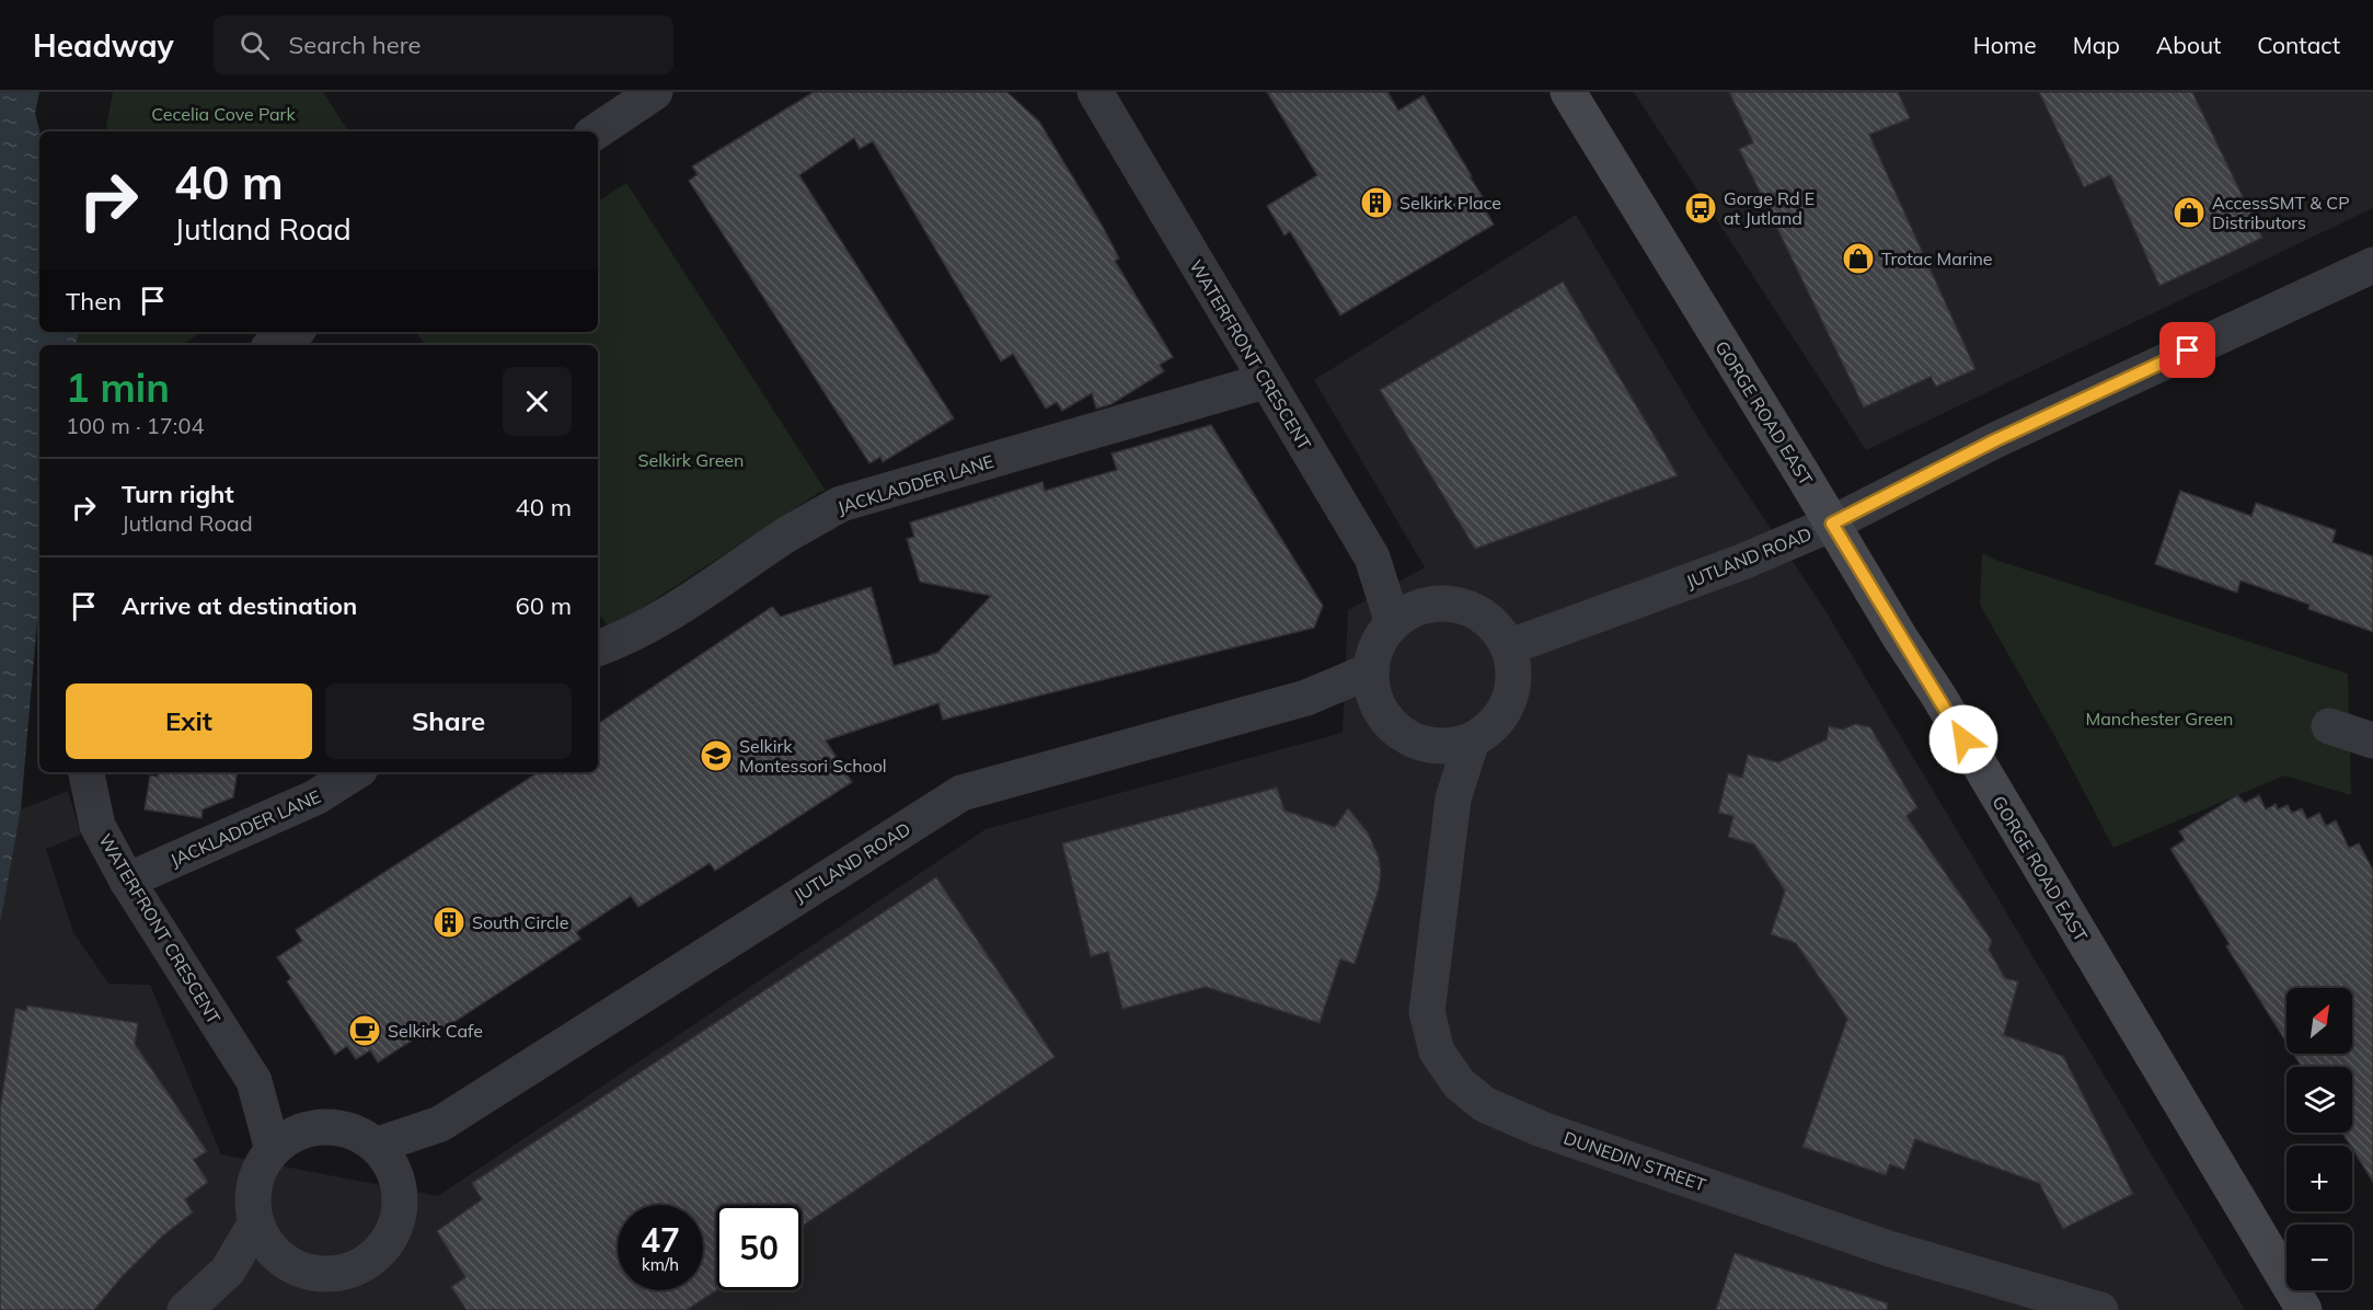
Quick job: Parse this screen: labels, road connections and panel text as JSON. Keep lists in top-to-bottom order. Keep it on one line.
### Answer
{"streets":{"main road":["GORGE ROAD EAST"],"street":["WATERFRONT CRESCENT","JACKLADDER LANE","JUTLAND ROAD","DUNEDIN STREET"]},"crossings":[["WATERFRONT CRESCENT","JACKLADDER LANE"],["WATERFRONT CRESCENT","JUTLAND ROAD"],["WATERFRONT CRESCENT","DUNEDIN STREET"],["GORGE ROAD EAST","JUTLAND ROAD"],["JUTLAND ROAD","DUNEDIN STREET"]],"parks":["Cecelia Cove Park","Selkirk Green","Manchester Green"],"places":{"building":["Selkirk Place","South Circle"],"bus stop":["Gorge Rd E at Jutland"],"shop":["AccessSMT & CP Distributors","Trotac Marine"],"school or university":["Selkirk Montessori School"],"cafe":["Selkirk Cafe"]},"north":"top right","page":{"header":"Headway","search":"Search here","nav":["Home","Map","About","Contact"],"turn":["40 m","Jutland Road"],"then":"Then","heading":["1 min","100 m · 17:04"],"list":[{"name":"Turn right","note":"Jutland Road","value":"40 m"},{"name":"Arrive at destination","value":"60 m"}],"buttons":["Exit","Share"],"map_buttons":["+","−"],"speed":"47 km/h","limit":"50"}}
